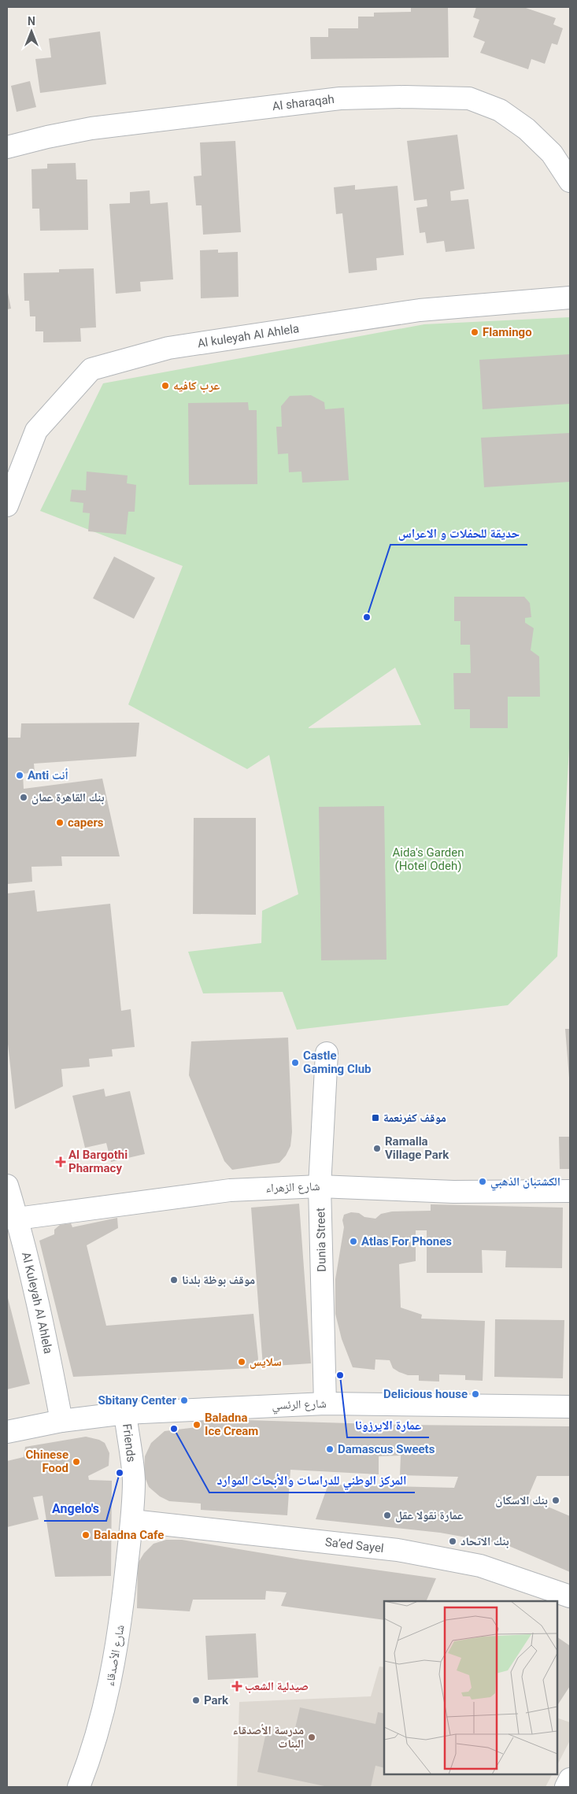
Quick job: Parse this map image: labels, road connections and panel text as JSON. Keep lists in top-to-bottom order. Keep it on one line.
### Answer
{"streets":{"street":["Al sharaqah","Al kuleyah Al Ahlela","شارع الزهراء","Dunia Street","Al Kuleyah Al Ahlela","شارع الرئسي","Friends","Sa’ed Sayel","شارع الأصدقاء"]},"crossings":[["شارع الزهراء","Dunia Street"],["شارع الزهراء","Al Kuleyah Al Ahlela"],["Dunia Street","شارع الرئسي"],["Al Kuleyah Al Ahlela","شارع الرئسي"],["شارع الرئسي","Friends"],["Friends","Sa’ed Sayel"],["Friends","شارع الأصدقاء"],["Sa’ed Sayel","شارع الأصدقاء"]],"parks":["Aida's Garden (Hotel Odeh)"],"places":{"other":["Flamingo","عرب كافيه","حديقة للحفلات و الاعراس","Anti أنت","بنك القاهرة عمان","capers","Castle Gaming Club","Ramalla Village Park","الكشتبان الذهبي","Atlas For Phones","موقف بوظة بلدنا","سلايس","عمارة الايرزونا","Delicious house","Sbitany Center","Baladna Ice Cream","المركز الوطني للدراسات والأبحاث الموارد","Damascus Sweets","Chinese Food","Angelo's","بنك الاسكان","عمارة نقولا عقل","Baladna Cafe","بنك الاتحاد","Park","مدرسة الأصدقاء البنات"],"transit":["موقف كفرنعمة"],"health":["Al Bargothi Pharmacy","صيدلية الشعب"]},"north":"top"}
